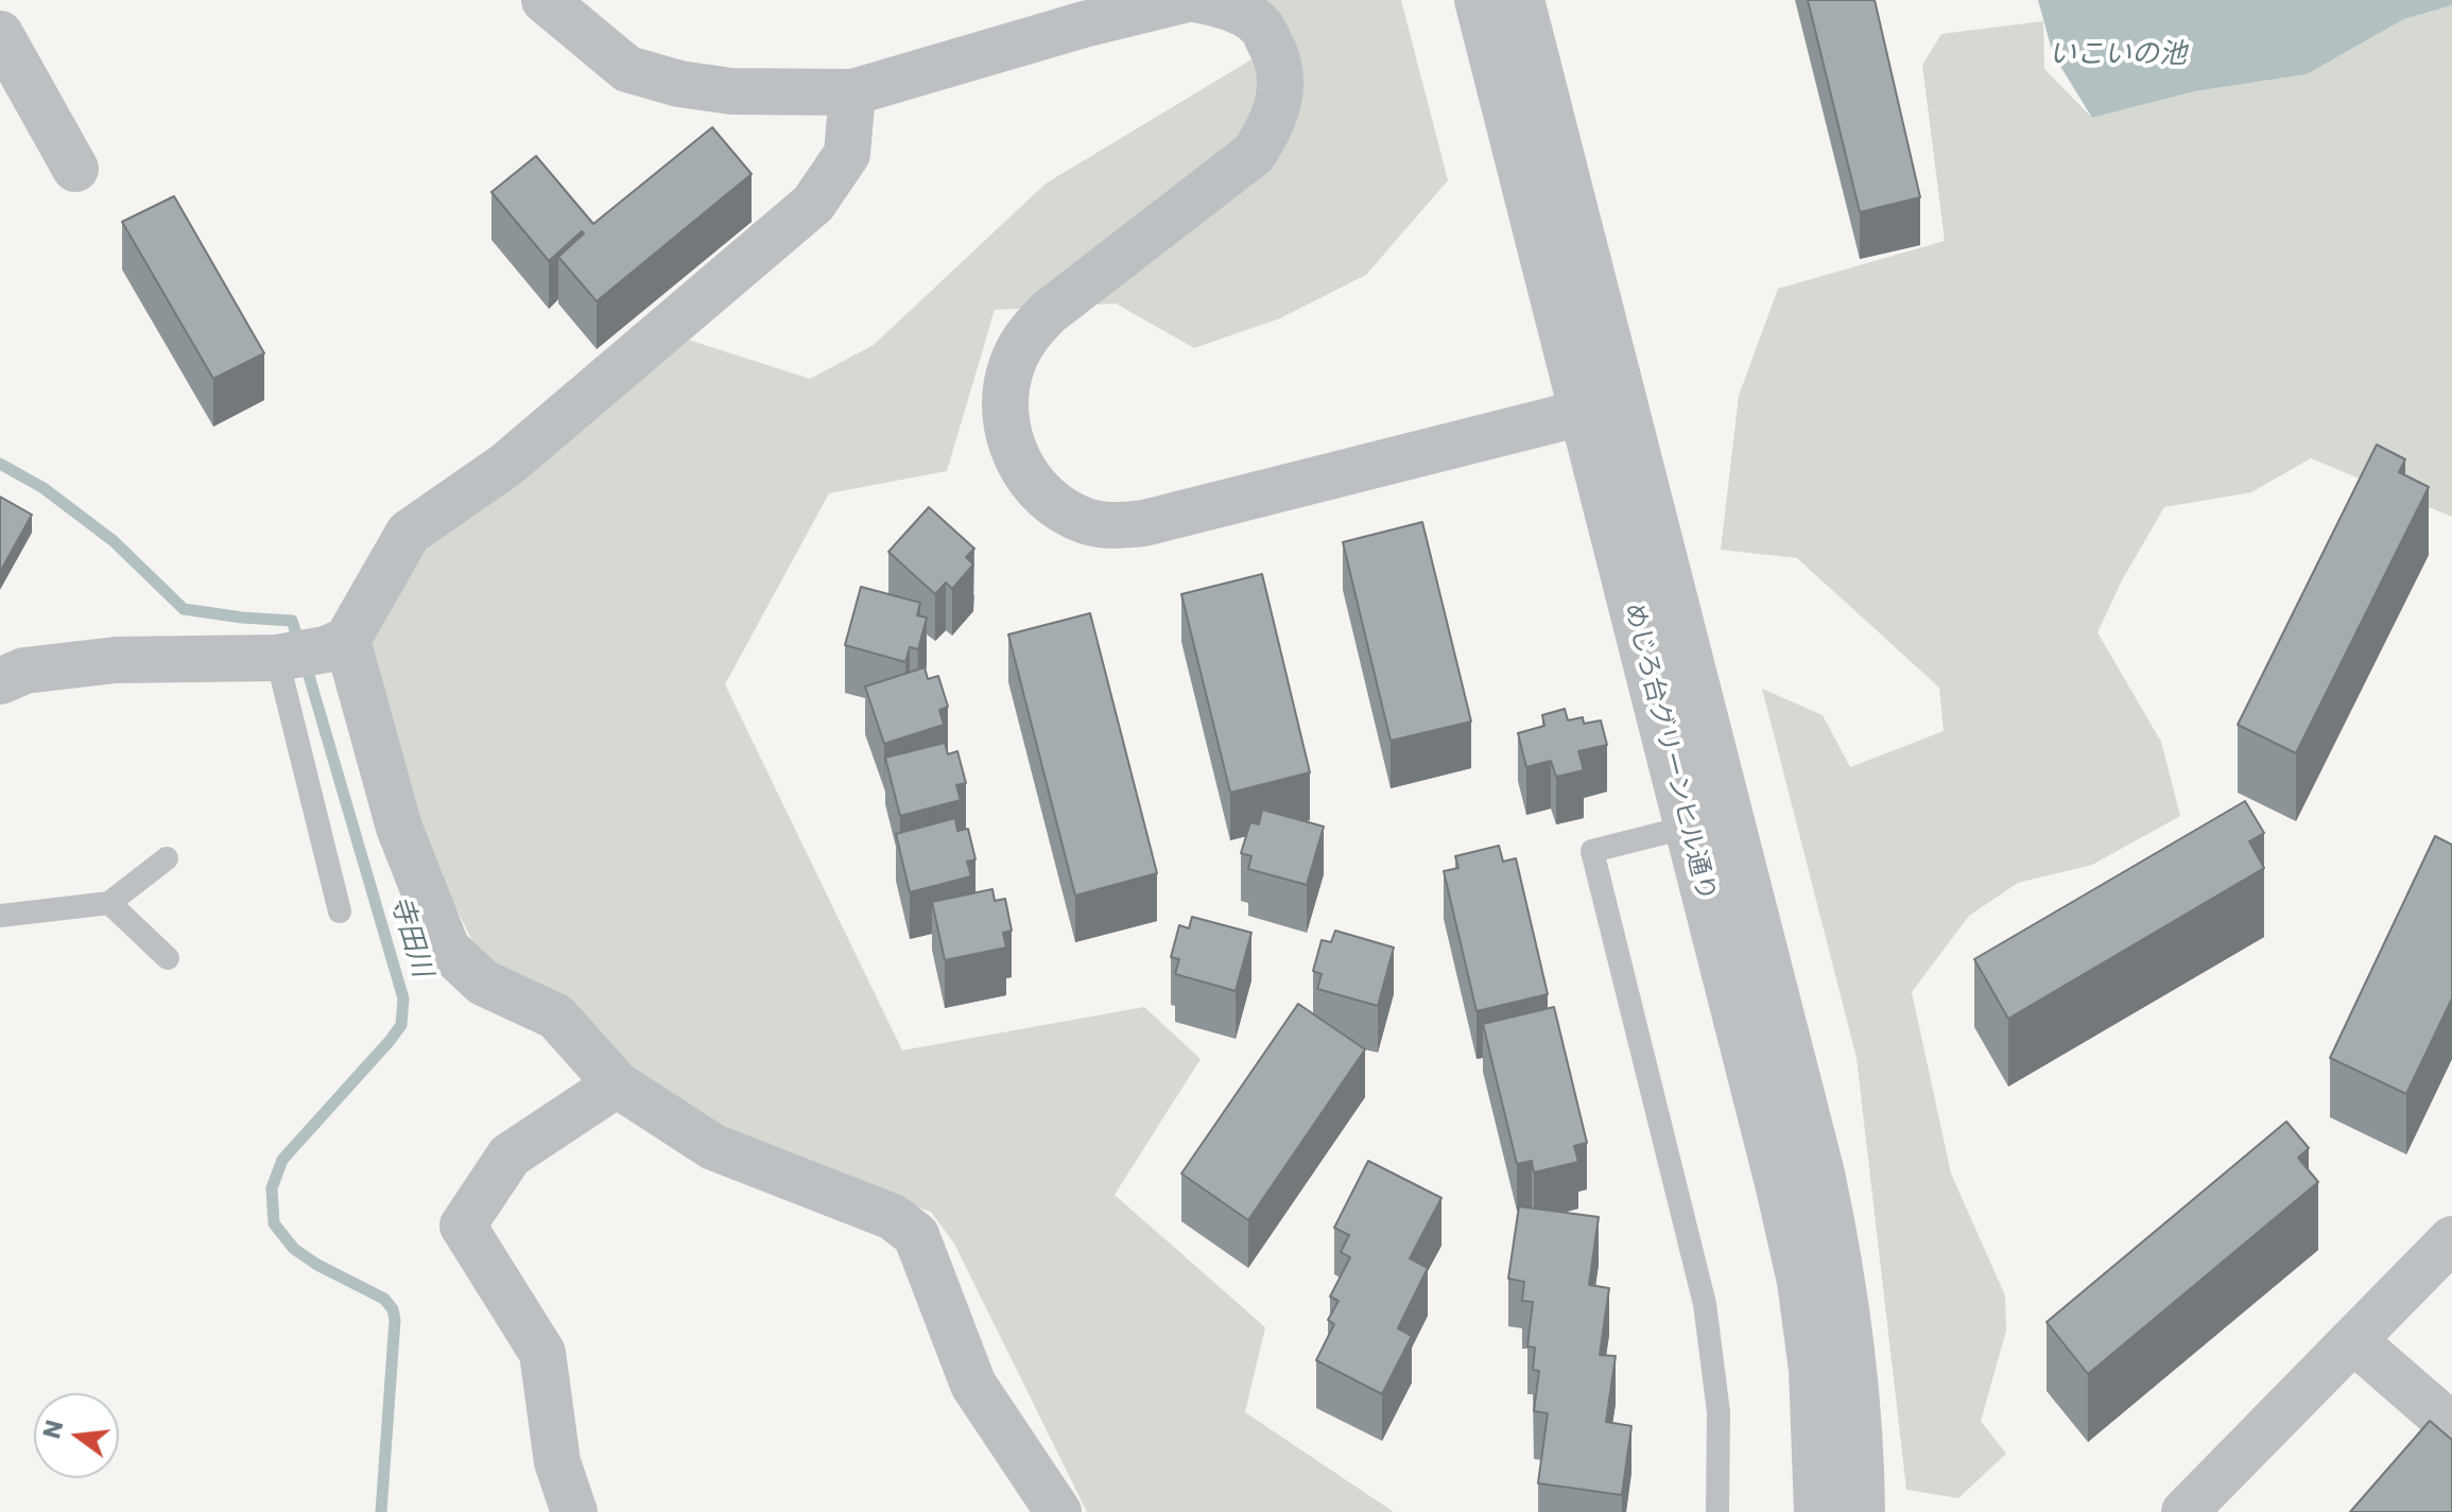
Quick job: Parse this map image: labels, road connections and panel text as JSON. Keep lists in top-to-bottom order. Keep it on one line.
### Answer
{"streets":{"street":["めじろ台グリーンヒル通り"]},"water":["いこいの池","寺田川"],"north":"left"}
